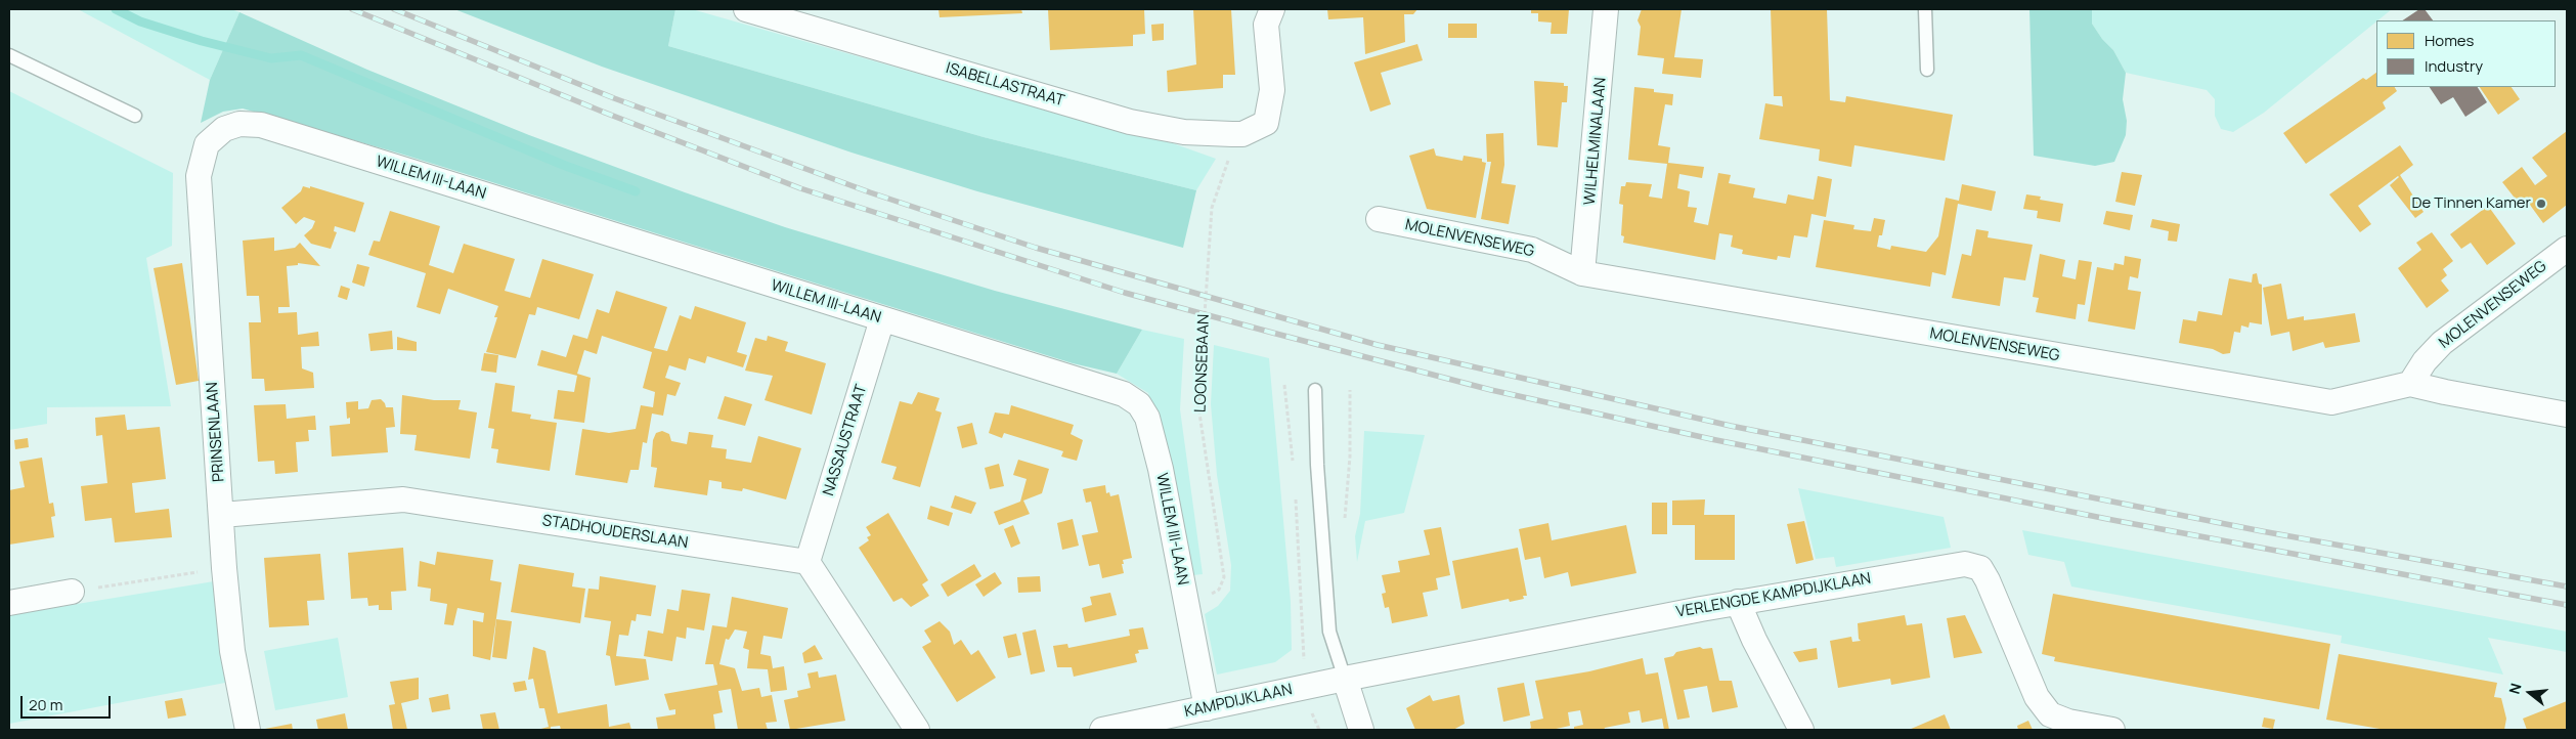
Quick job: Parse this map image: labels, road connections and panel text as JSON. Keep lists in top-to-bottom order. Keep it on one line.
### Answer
{"streets":{"street":["ISABELLASTRAAT","WILHELMINALAAN","WILLEM III-LAAN","MOLENVENSEWEG","PRINSENLAAN","NASSAUSTRAAT","STADHOUDERSLAAN","VERLENGDE KAMPDIJKLAAN","KAMPDIJKLAAN"],"path":["LOONSEBAAN"]},"crossings":[["ISABELLASTRAAT","LOONSEBAAN"],["WILHELMINALAAN","MOLENVENSEWEG"],["WILLEM III-LAAN","LOONSEBAAN"],["WILLEM III-LAAN","PRINSENLAAN"],["WILLEM III-LAAN","NASSAUSTRAAT"],["WILLEM III-LAAN","KAMPDIJKLAAN"],["PRINSENLAAN","STADHOUDERSLAAN"],["NASSAUSTRAAT","STADHOUDERSLAAN"],["VERLENGDE KAMPDIJKLAAN","KAMPDIJKLAAN"]],"places":["De Tinnen Kamer"],"legend":["Homes","Industry"],"scale_bar":"20 m","north":"left"}
